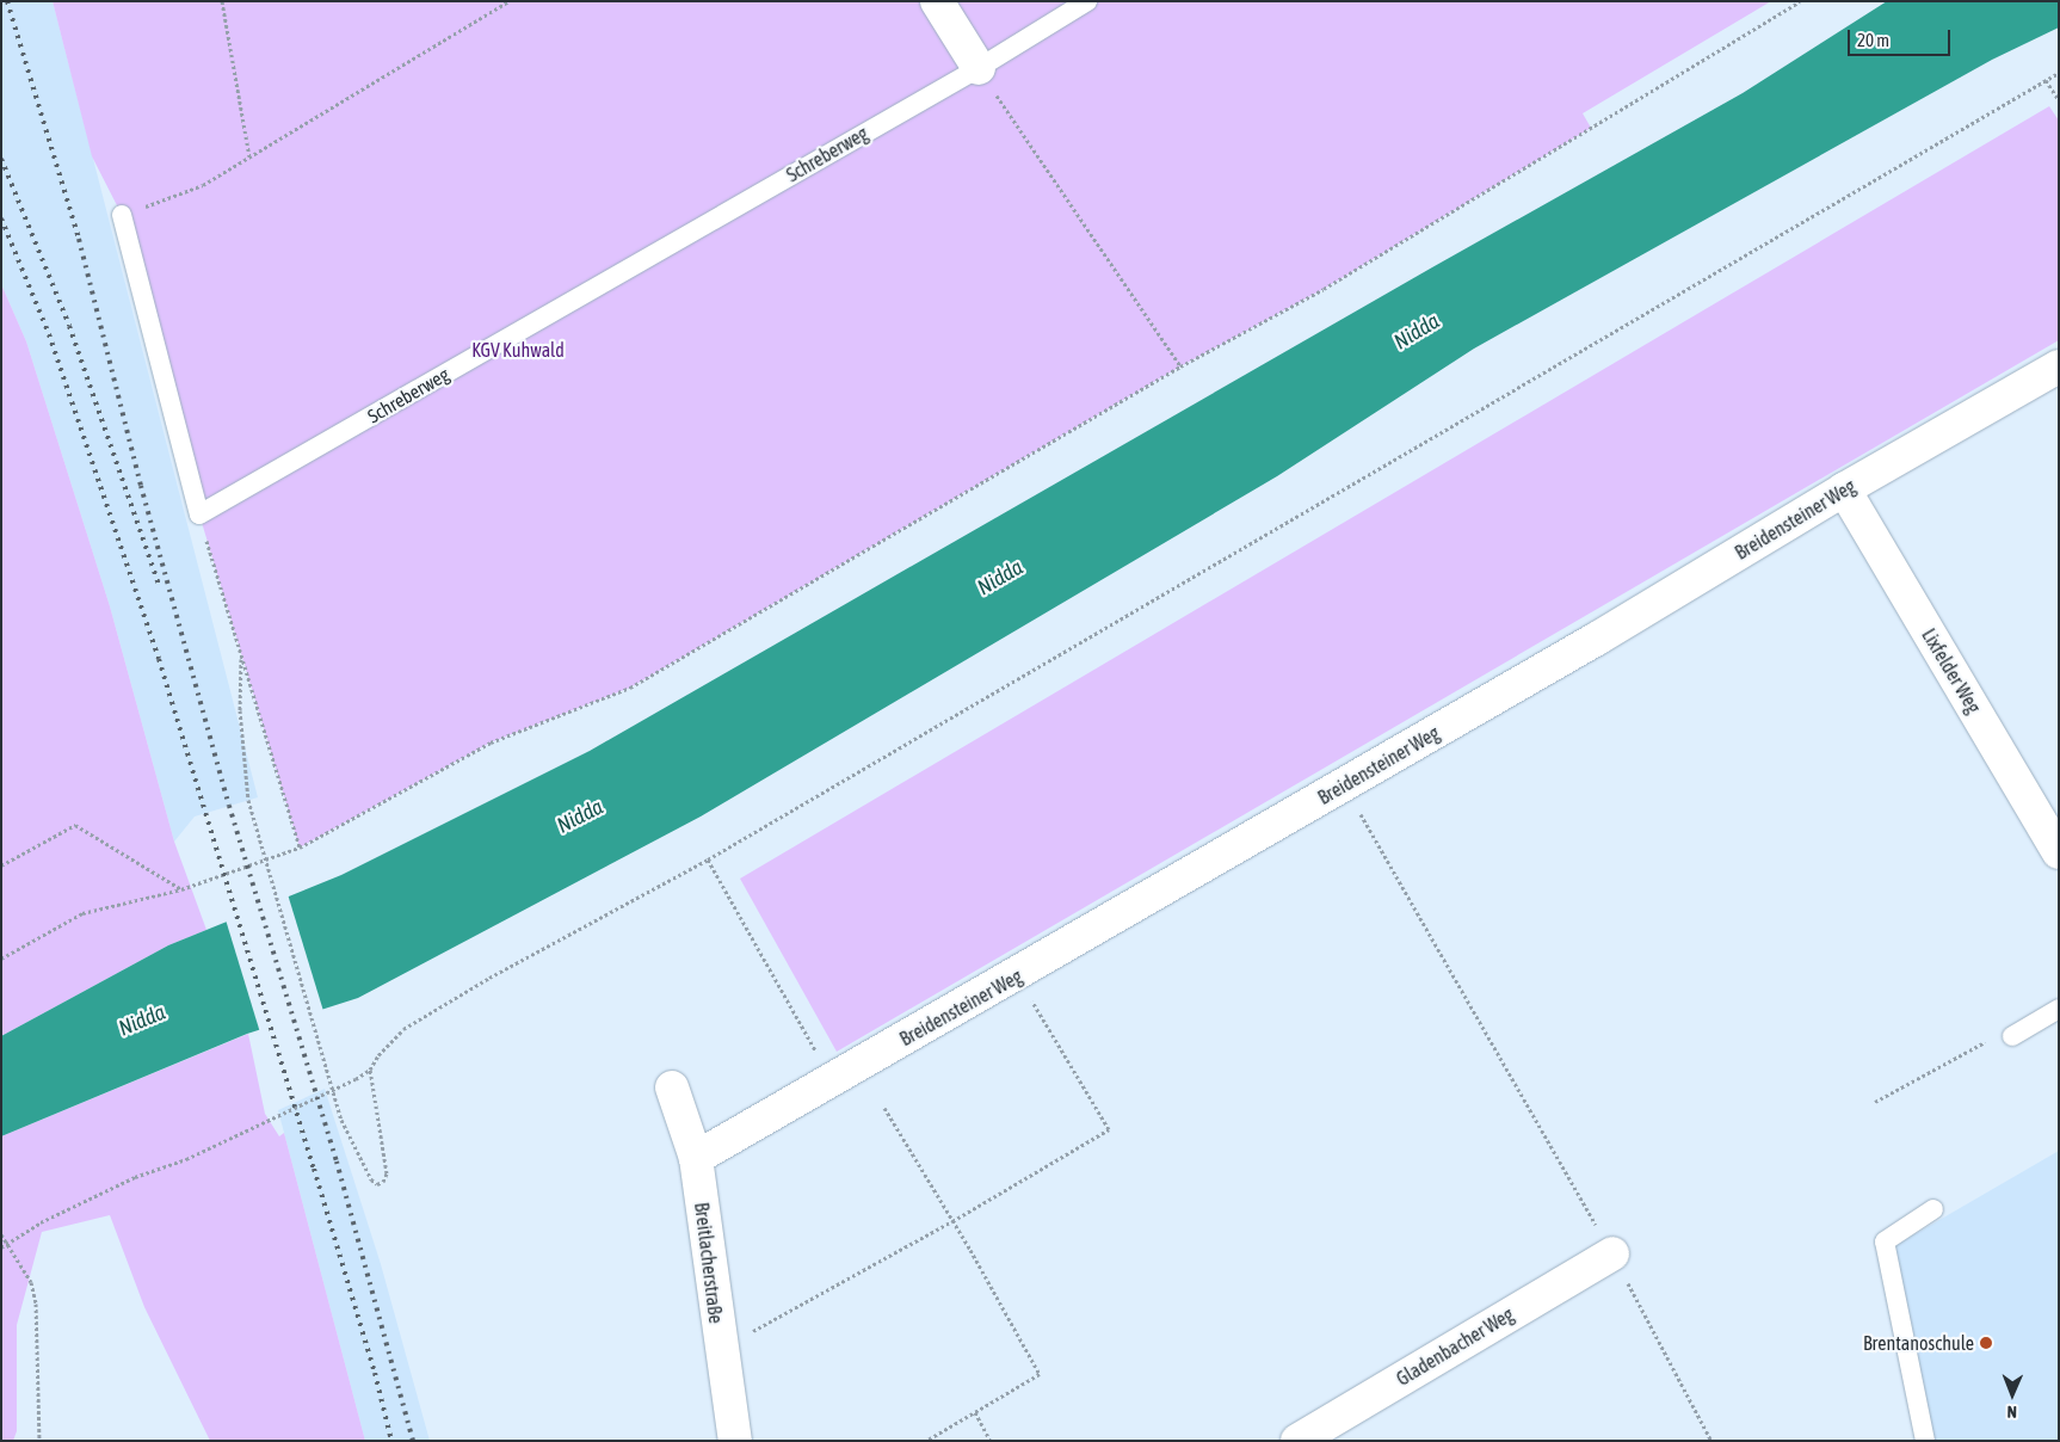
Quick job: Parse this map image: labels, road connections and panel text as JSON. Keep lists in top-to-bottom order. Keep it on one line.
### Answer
{"streets":{"street":["Breidensteiner Weg","Lixfelder Weg","Breitlacherstraße","Gladenbacher Weg"],"lane":["Schreberweg"]},"crossings":[["Breidensteiner Weg","Lixfelder Weg"],["Breidensteiner Weg","Breitlacherstraße"]],"water":["Nidda"],"parks":["KGV Kuhwald"],"places":["Brentanoschule"],"scale_bar":"20 m","north":"bottom"}
